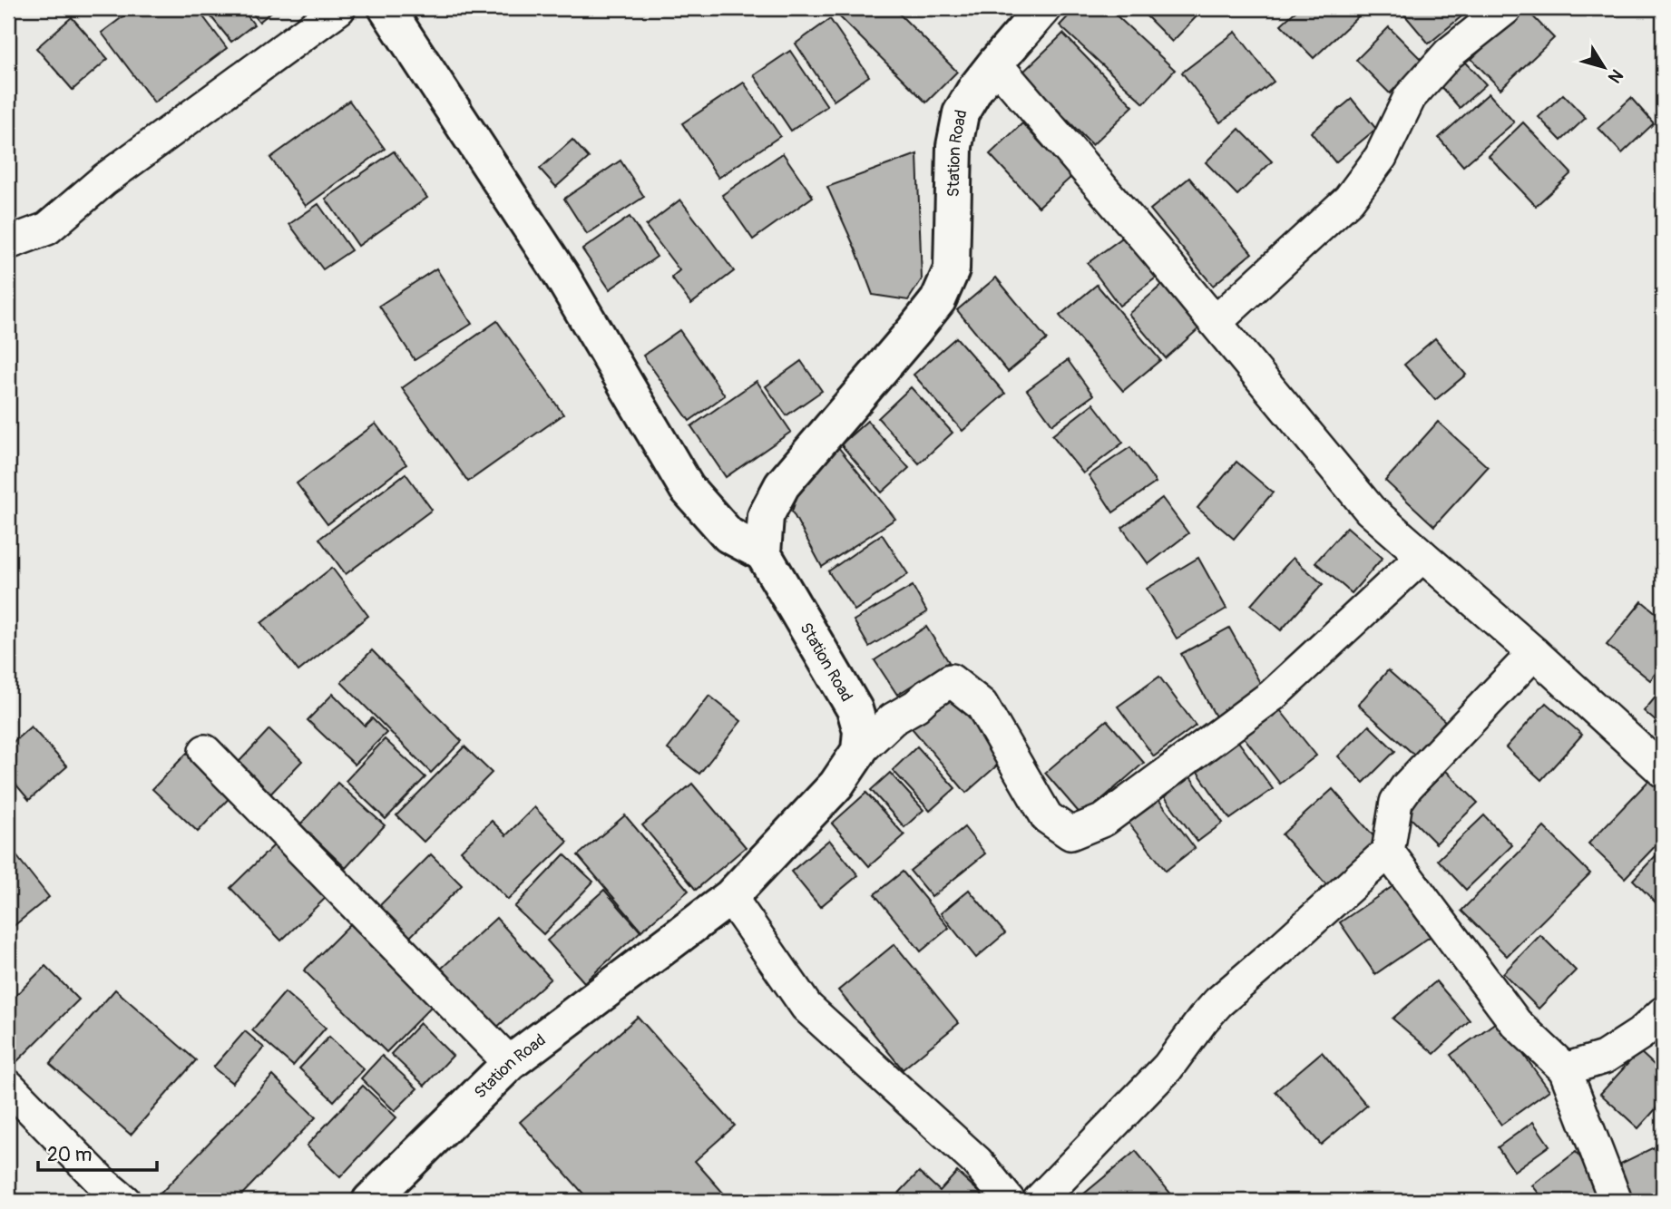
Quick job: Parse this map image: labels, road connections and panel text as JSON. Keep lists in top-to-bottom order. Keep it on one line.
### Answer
{"streets":{"main road":["Station Road"]},"scale_bar":"20 m","north":"bottom right"}
